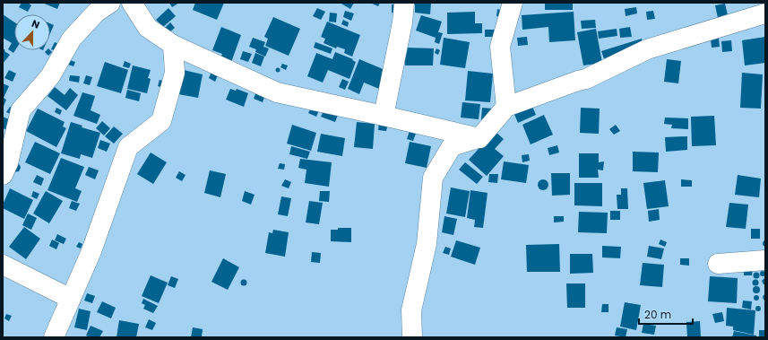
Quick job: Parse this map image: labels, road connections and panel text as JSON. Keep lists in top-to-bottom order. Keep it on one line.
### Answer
{"scale_bar":"20 m","north":"top"}
